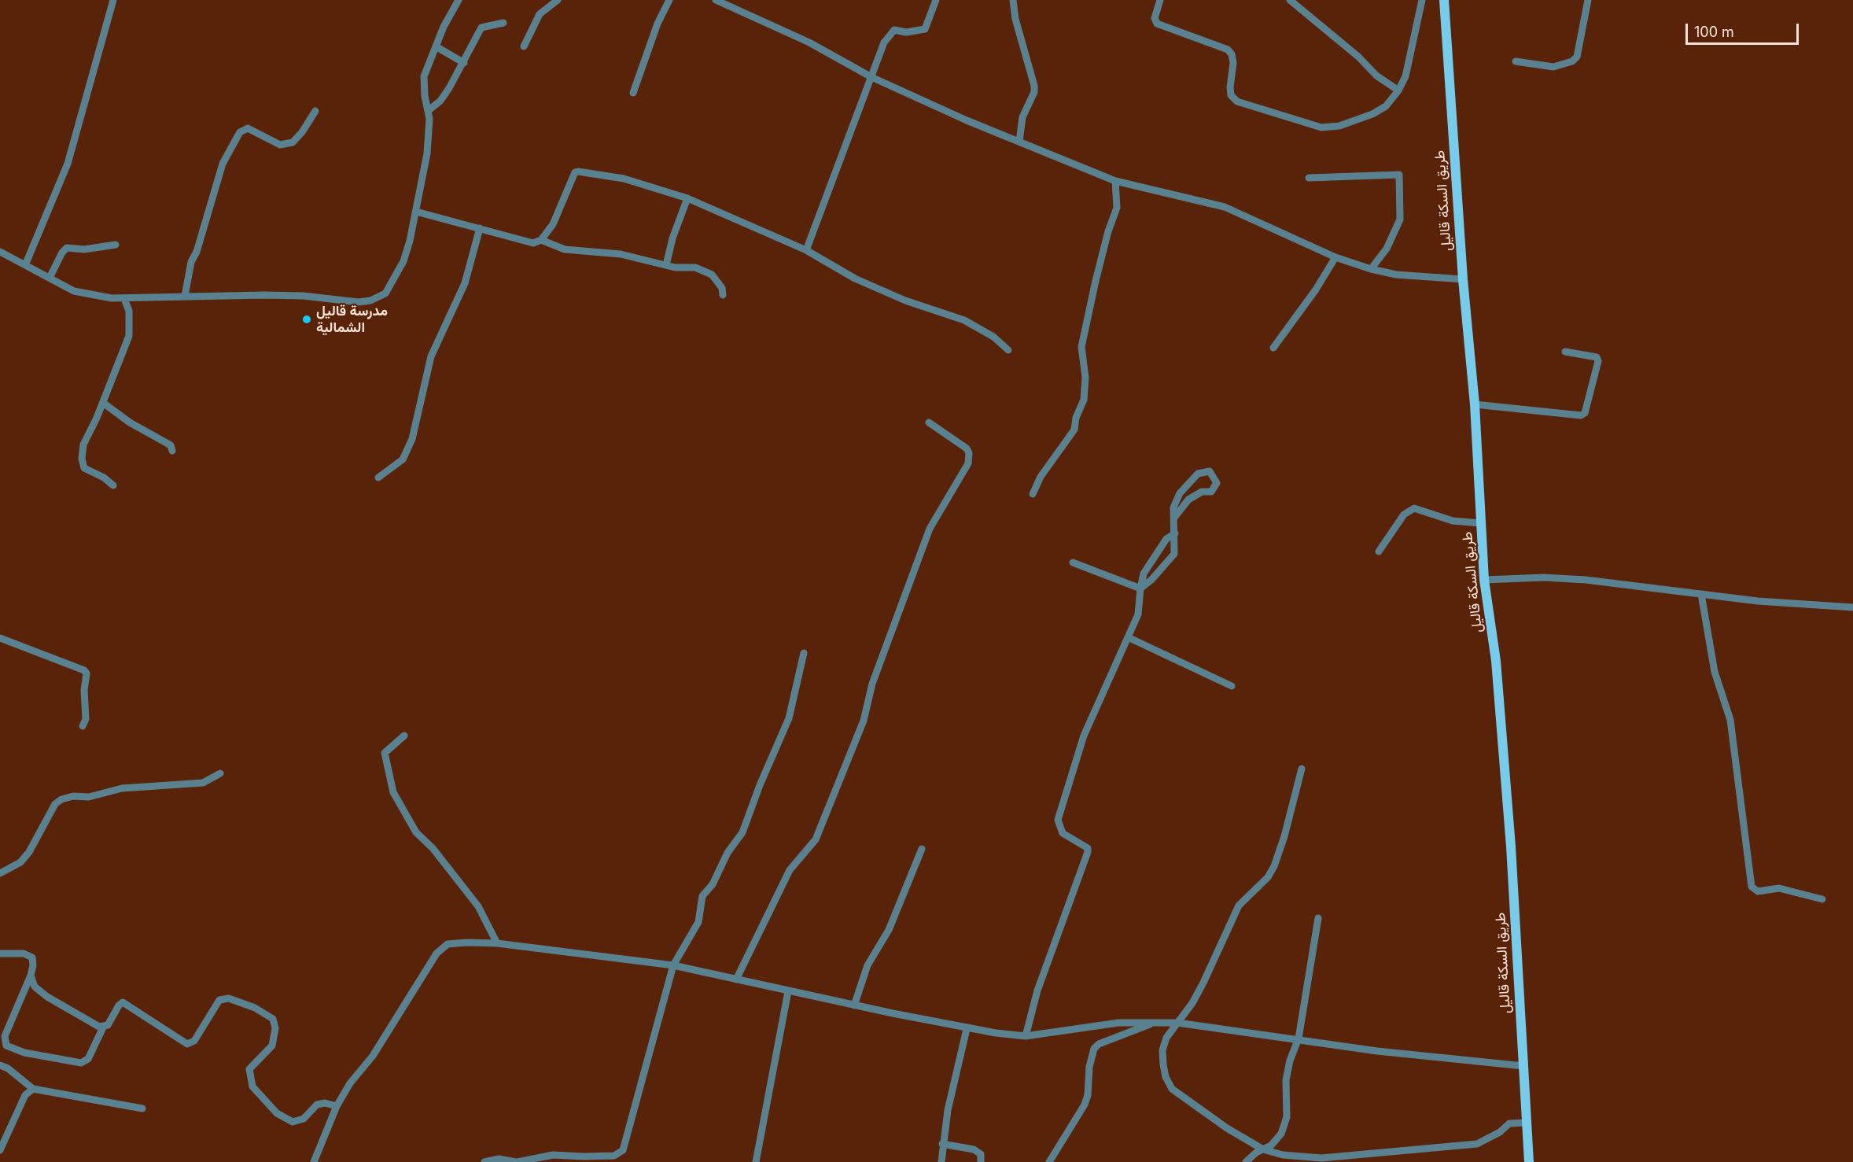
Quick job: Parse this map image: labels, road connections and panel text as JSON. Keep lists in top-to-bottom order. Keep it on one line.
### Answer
{"streets":{"main road":["طريق السكة قاليل"]},"places":["مدرسة قاليل الشمالية"],"scale_bar":"100 m"}
